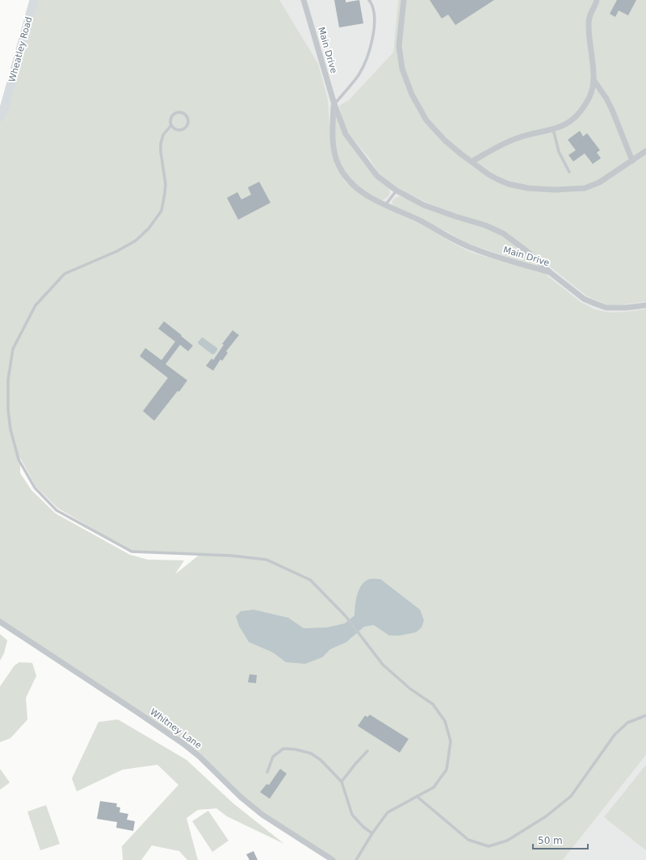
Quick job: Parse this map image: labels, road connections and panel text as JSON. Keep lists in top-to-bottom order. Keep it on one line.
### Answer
{"streets":{"main road":["Wheatley Road"],"street":["Main Drive","Whitney Lane"]},"scale_bar":"50 m"}
